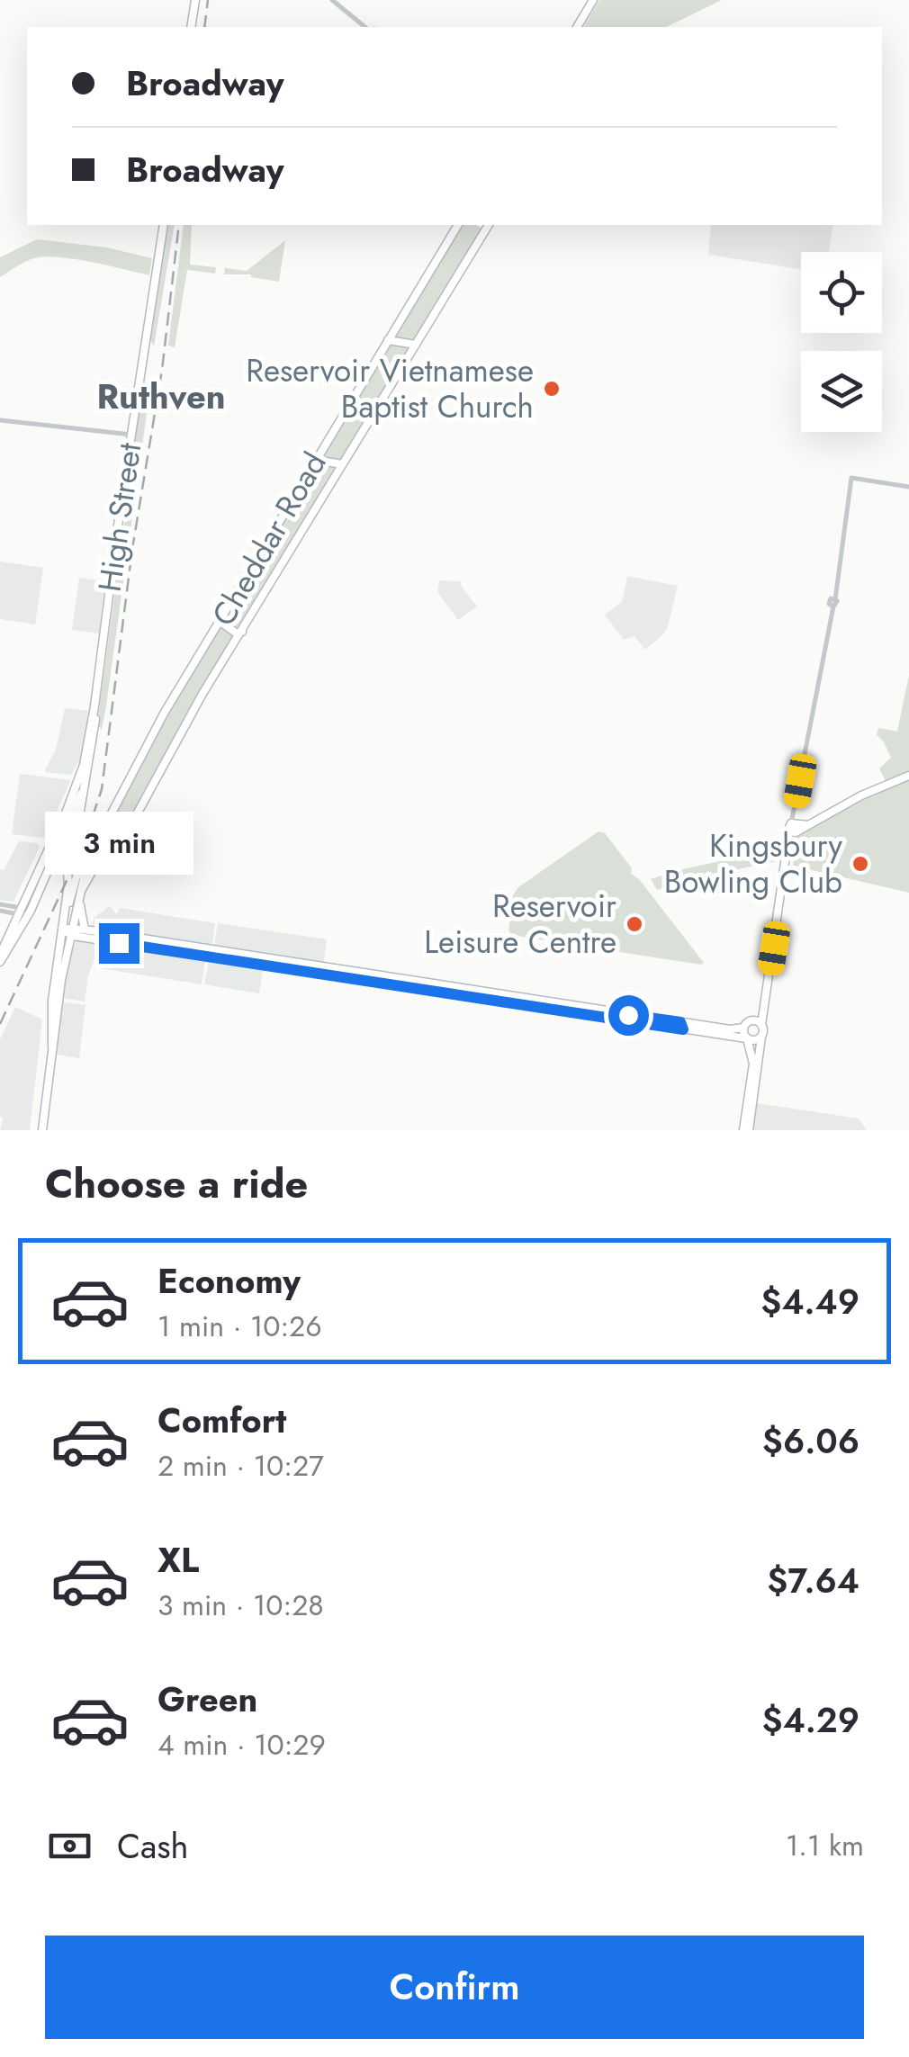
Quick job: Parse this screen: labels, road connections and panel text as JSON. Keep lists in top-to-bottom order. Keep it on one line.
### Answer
{"streets":{"main road":["High Street","Cheddar Road"]},"crossings":[["High Street","Cheddar Road"]],"districts":["Ruthven"],"places":["Reservoir Vietnamese Baptist Church","Kingsbury Bowling Club","Reservoir Leisure Centre"],"page":{"banner":["Broadway","Broadway"],"bubble":"3 min","heading":"Choose a ride","list":[{"name":"Economy","note":"1 min · 10:26","value":"$4.49"},{"name":"Comfort","note":"2 min · 10:27","value":"$6.06"},{"name":"XL","note":"3 min · 10:28","value":"$7.64"},{"name":"Green","note":"4 min · 10:29","value":"$4.29"}],"pay":["Cash","1.1 km"],"buttons":"Confirm"}}
